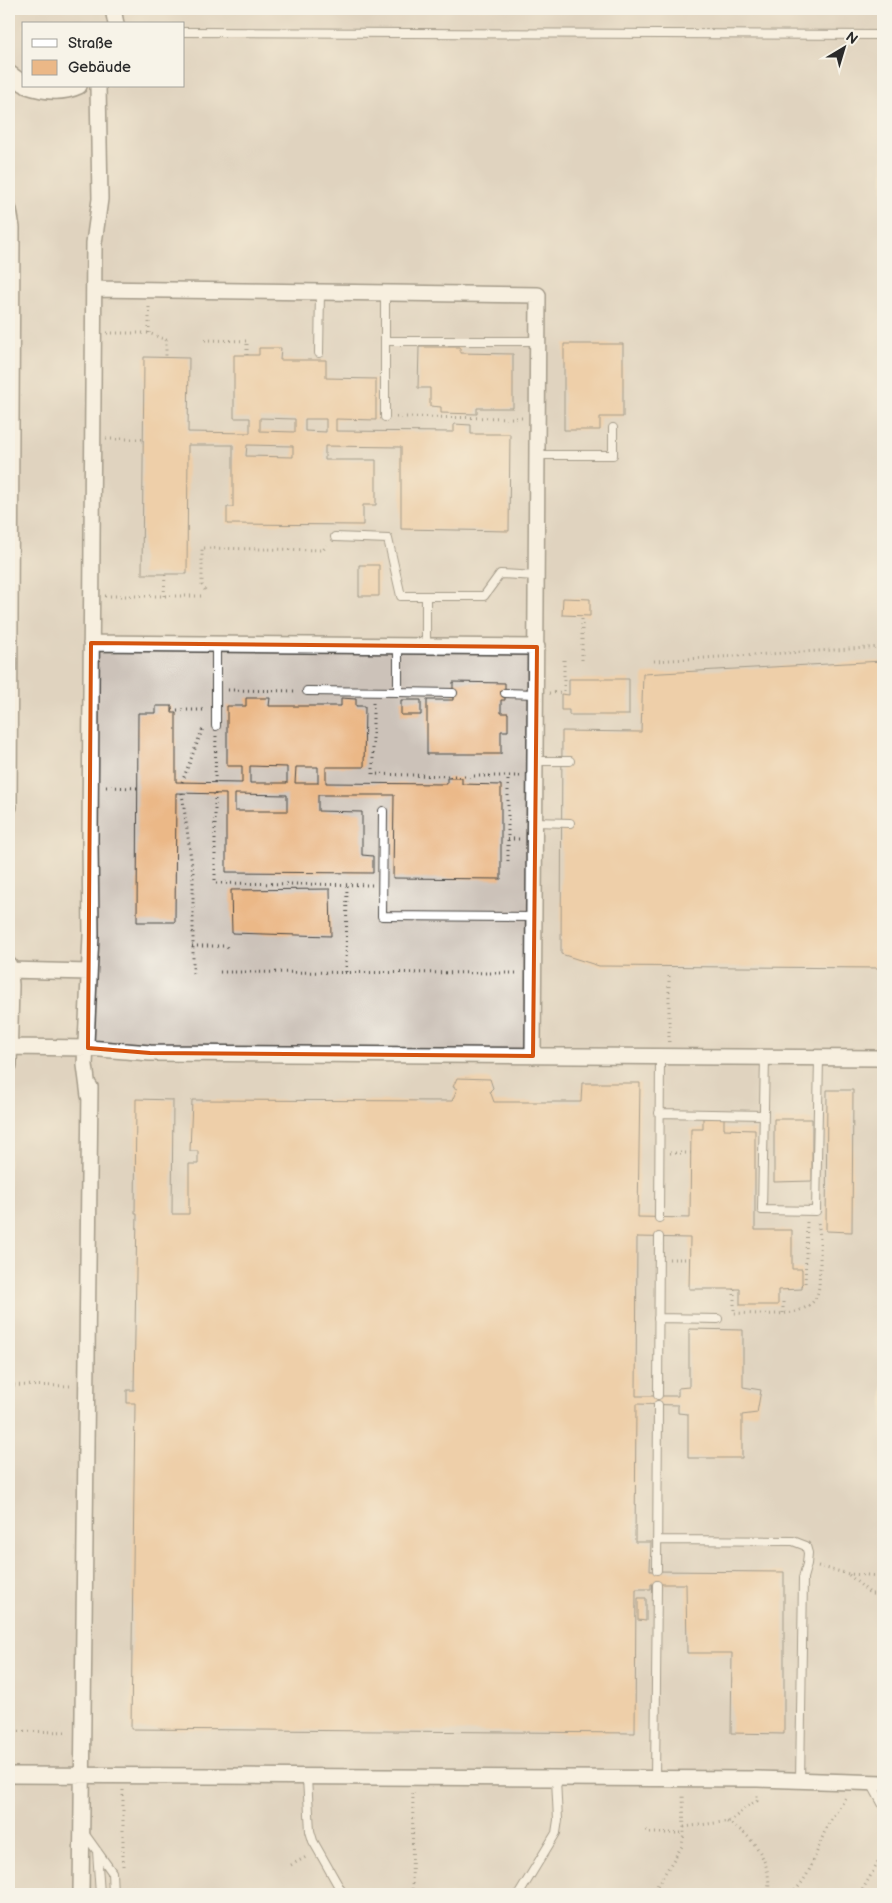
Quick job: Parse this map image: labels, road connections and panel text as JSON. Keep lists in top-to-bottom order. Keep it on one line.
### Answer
{"legend":["Straße","Gebäude"],"north":"top right"}
